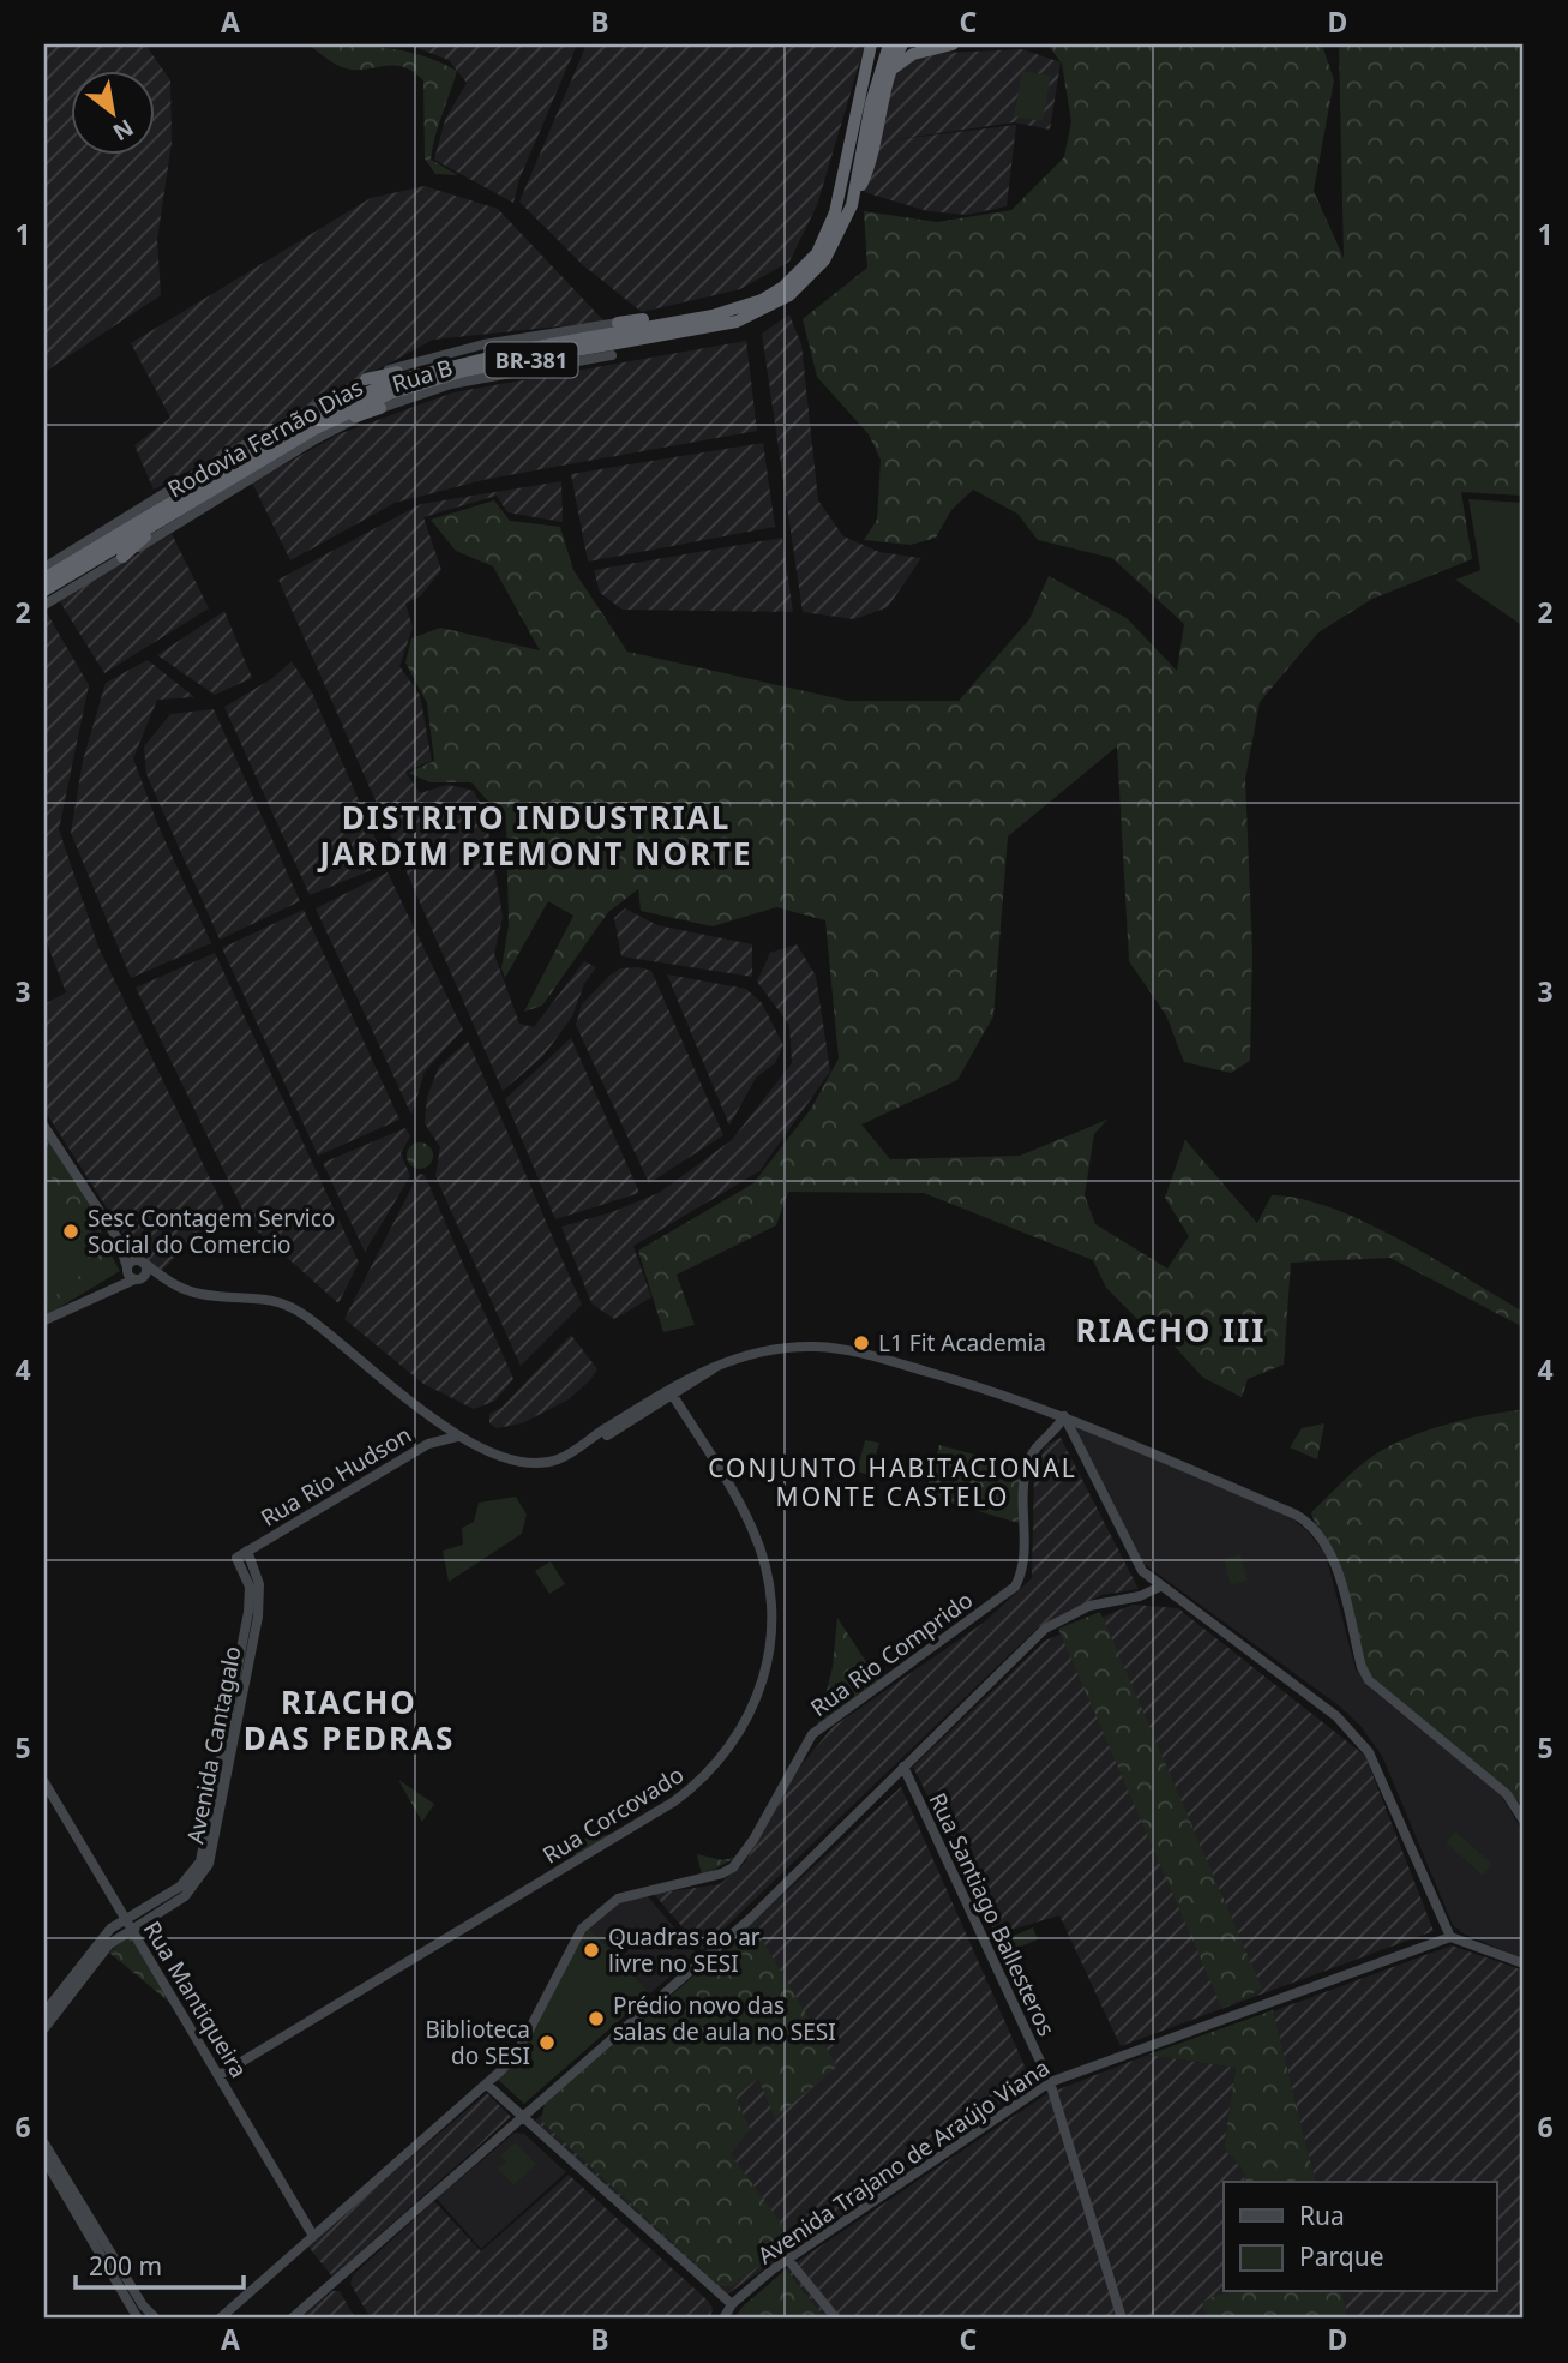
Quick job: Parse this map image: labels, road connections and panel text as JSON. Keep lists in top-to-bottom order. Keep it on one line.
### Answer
{"streets":{"highway":["BR-381","Rodovia Fernão Dias"],"street":["Rua B","Rua Rio Hudson","Rua Rio Comprido","Avenida Cantagalo","Rua Corcovado","Rua Santiago Ballesteros","Rua Mantiqueira","Avenida Trajano de Araújo Viana"]},"crossings":[["BR-381","Rua B"],["BR-381","Rodovia Fernão Dias"],["Rua Rio Hudson","Avenida Cantagalo"],["Rua Rio Comprido","Rua Mantiqueira"],["Avenida Cantagalo","Rua Mantiqueira"],["Rua Corcovado","Rua Mantiqueira"],["Rua Santiago Ballesteros","Avenida Trajano de Araújo Viana"]],"districts":["DISTRITO INDUSTRIAL JARDIM PIEMONT NORTE","RIACHO III","CONJUNTO HABITACIONAL MONTE CASTELO","RIACHO DAS PEDRAS"],"places":["Sesc Contagem Servico Social do Comercio","L1 Fit Academia","Quadras ao ar livre no SESI","Prédio novo das salas de aula no SESI","Biblioteca do SESI"],"legend":["Rua","Parque"],"scale_bar":"200 m","north":"bottom right","grid":{"columns":["A","B","C","D"],"rows":["1","2","3","4","5","6"]}}
